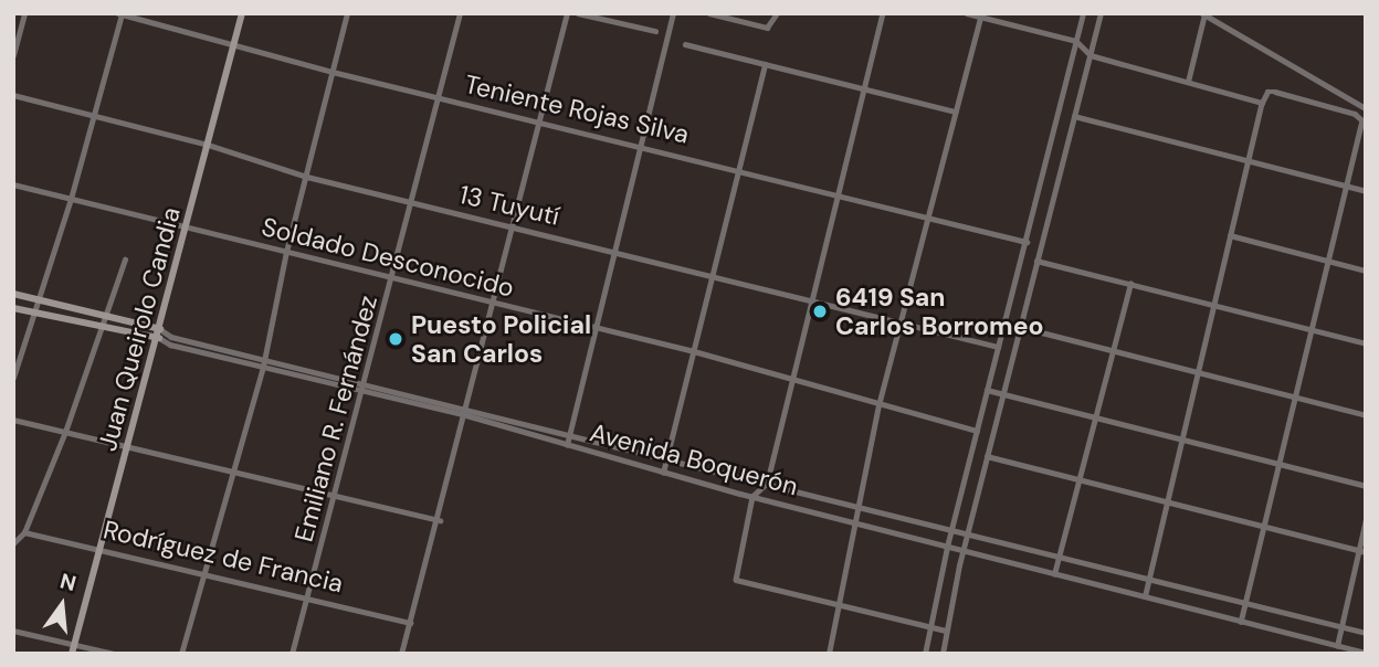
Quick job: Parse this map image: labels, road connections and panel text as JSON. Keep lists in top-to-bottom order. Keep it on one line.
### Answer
{"streets":{"street":["Teniente Rojas Silva","13 Tuyutí","Soldado Desconocido","Juan Queirolo Candia","Emiliano R. Fernández","Avenida Boquerón","Rodríguez de Francia"]},"crossings":[["Teniente Rojas Silva","Juan Queirolo Candia"],["Teniente Rojas Silva","Emiliano R. Fernández"],["13 Tuyutí","Juan Queirolo Candia"],["13 Tuyutí","Emiliano R. Fernández"],["Soldado Desconocido","Juan Queirolo Candia"],["Soldado Desconocido","Emiliano R. Fernández"],["Juan Queirolo Candia","Avenida Boquerón"],["Juan Queirolo Candia","Rodríguez de Francia"],["Emiliano R. Fernández","Avenida Boquerón"],["Emiliano R. Fernández","Rodríguez de Francia"]],"places":["6419 San Carlos Borromeo","Puesto Policial San Carlos"],"north":"top"}
